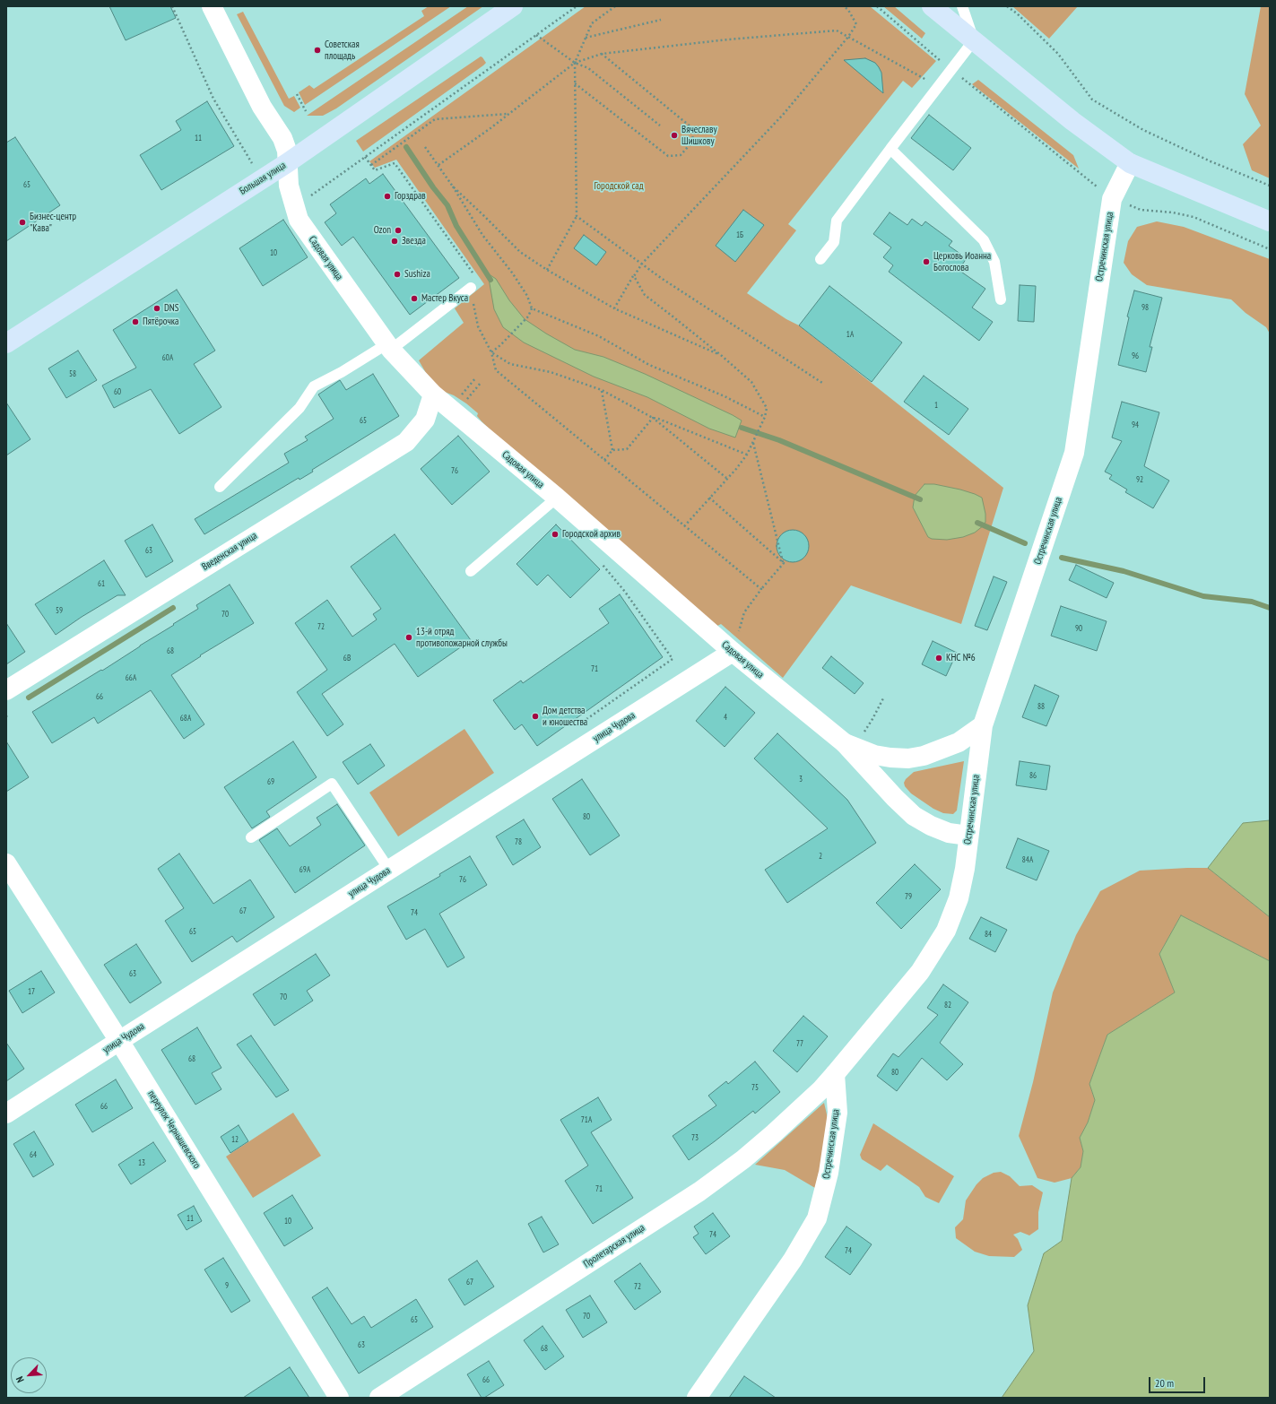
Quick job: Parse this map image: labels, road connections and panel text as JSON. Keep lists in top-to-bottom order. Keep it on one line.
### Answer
{"streets":{"main road":["Большая улица"],"street":["Остречинская улица","Садовая улица","Введенская улица","улица Чудова","переулок Чернышевского","Пролетарская улица"]},"crossings":[["Большая улица","Садовая улица"],["Остречинская улица","Садовая улица"],["Остречинская улица","Пролетарская улица"],["Садовая улица","Введенская улица"],["Садовая улица","улица Чудова"],["улица Чудова","переулок Чернышевского"]],"parks":["Городской сад"],"places":["Советская площадь","Вячеславу Шишкову","Горздрав","Бизнес-центр \"Кава\"","Ozon","Звезда","Церковь Иоанна Богослова","Sushiza","Мастер Вкуса","DNS","Пятёрочка","Городской архив","13-й отряд противопожарной службы","КНС №6","Дом детства и юношества"],"house_numbers":["11","65","1Б","10","98","1А","96","60А","58","60","1","65","94","76","92","63","61","59","70","72","90","68","6В","71","66А","66","88","4","68А","86","3","69","80","78","2","84А","69А","76","79","67","74","65","84","63","17","70","82","77","68","80","75","66","71А","73","12","64","13","71","11","10","74","74","67","9","72","70","65","63","68","66"],"scale_bar":"20 m","north":"bottom left"}
